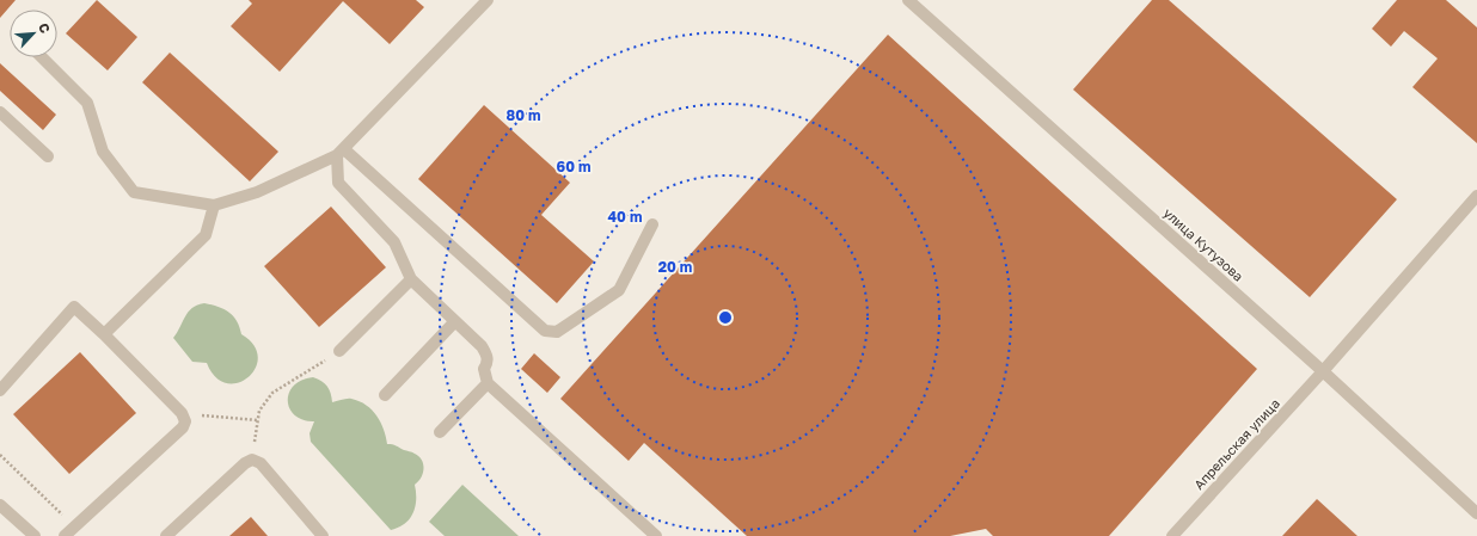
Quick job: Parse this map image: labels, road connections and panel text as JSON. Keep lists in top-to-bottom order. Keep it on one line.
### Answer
{"streets":{"street":["улица Кутузова","Апрельская улица"]},"crossings":[["улица Кутузова","Апрельская улица"]],"north":"top right","rings":["80 m","60 m","40 m","20 m"]}
